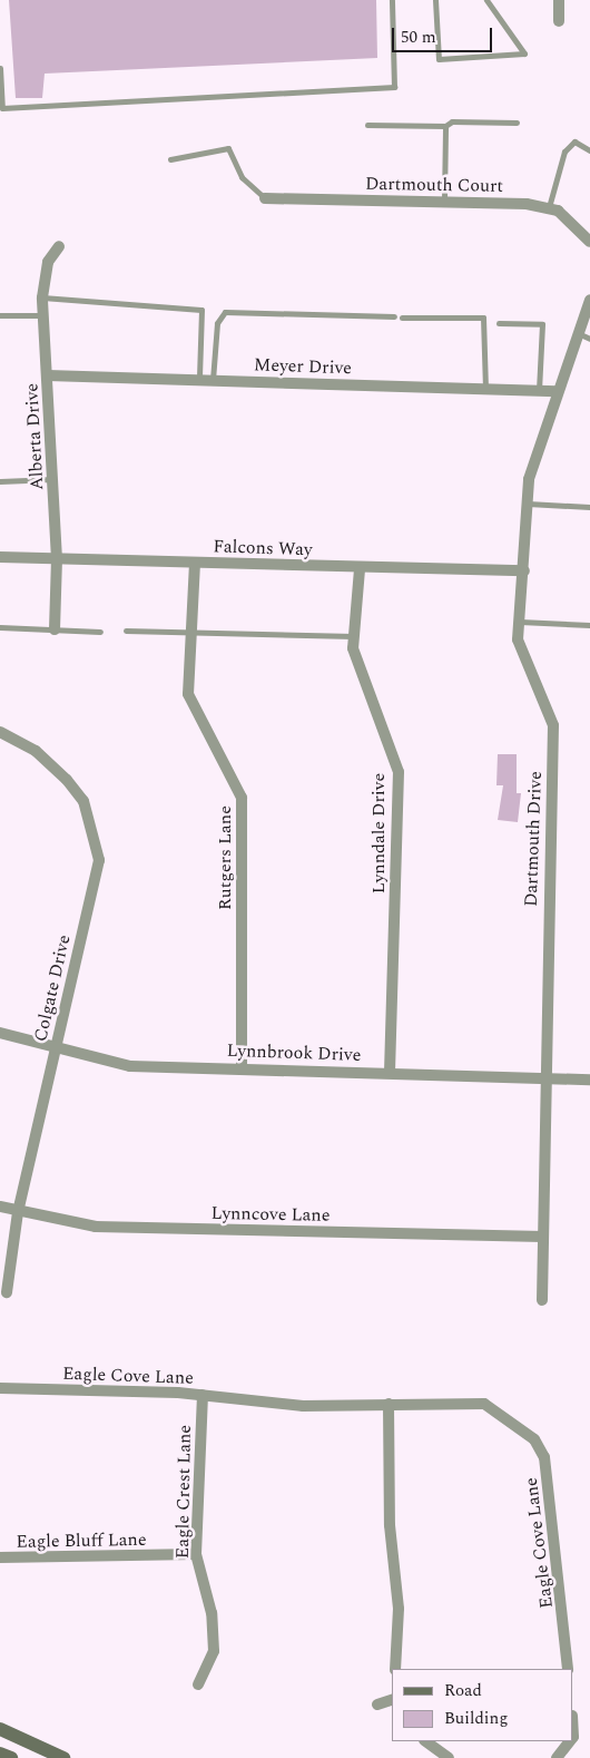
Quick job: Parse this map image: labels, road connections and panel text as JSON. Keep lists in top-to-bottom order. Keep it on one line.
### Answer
{"streets":{"street":["Dartmouth Court","Meyer Drive","Alberta Drive","Falcons Way","Lynndale Drive","Dartmouth Drive","Rutgers Lane","Colgate Drive","Lynnbrook Drive","Lynncove Lane","Eagle Cove Lane","Eagle Crest Lane","Eagle Bluff Lane"]},"crossings":[["Meyer Drive","Alberta Drive"],["Meyer Drive","Dartmouth Drive"],["Alberta Drive","Falcons Way"],["Falcons Way","Lynndale Drive"],["Falcons Way","Dartmouth Drive"],["Falcons Way","Rutgers Lane"],["Lynndale Drive","Lynnbrook Drive"],["Dartmouth Drive","Lynnbrook Drive"],["Dartmouth Drive","Lynncove Lane"],["Rutgers Lane","Lynnbrook Drive"],["Colgate Drive","Lynnbrook Drive"],["Colgate Drive","Lynncove Lane"],["Eagle Cove Lane","Eagle Crest Lane"],["Eagle Crest Lane","Eagle Bluff Lane"]],"legend":["Road","Building"],"scale_bar":"50 m"}
